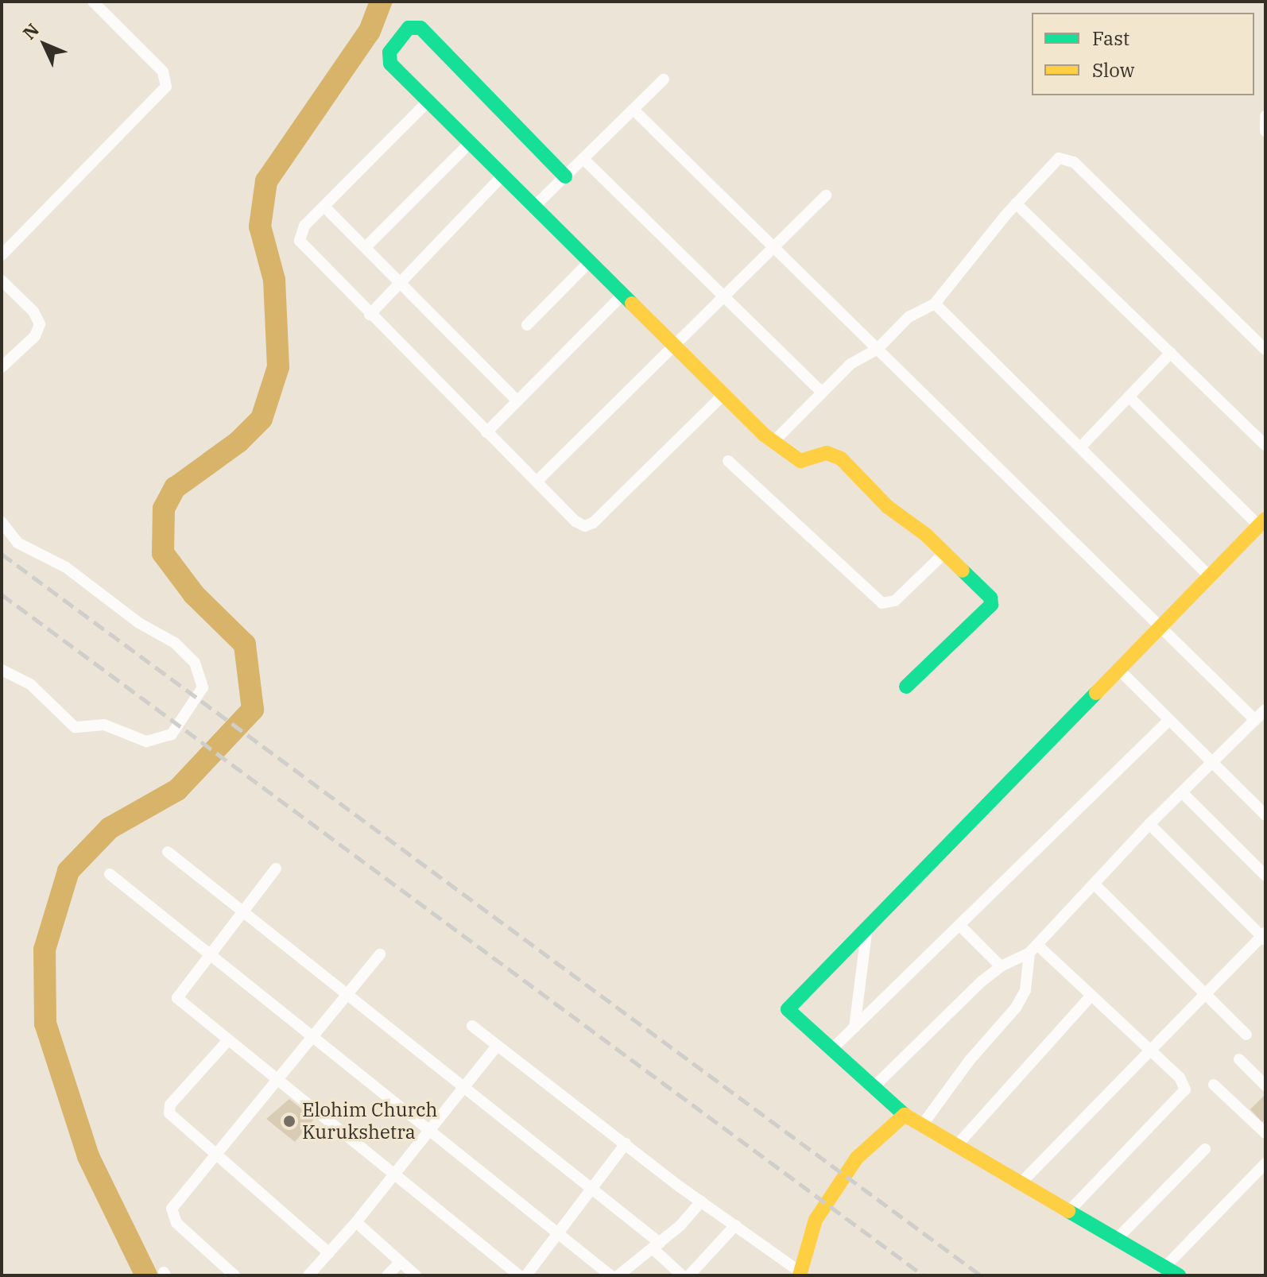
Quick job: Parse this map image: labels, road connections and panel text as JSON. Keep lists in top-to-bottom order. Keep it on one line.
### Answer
{"places":["Elohim Church Kurukshetra"],"legend":["Fast","Slow"],"north":"top left"}
